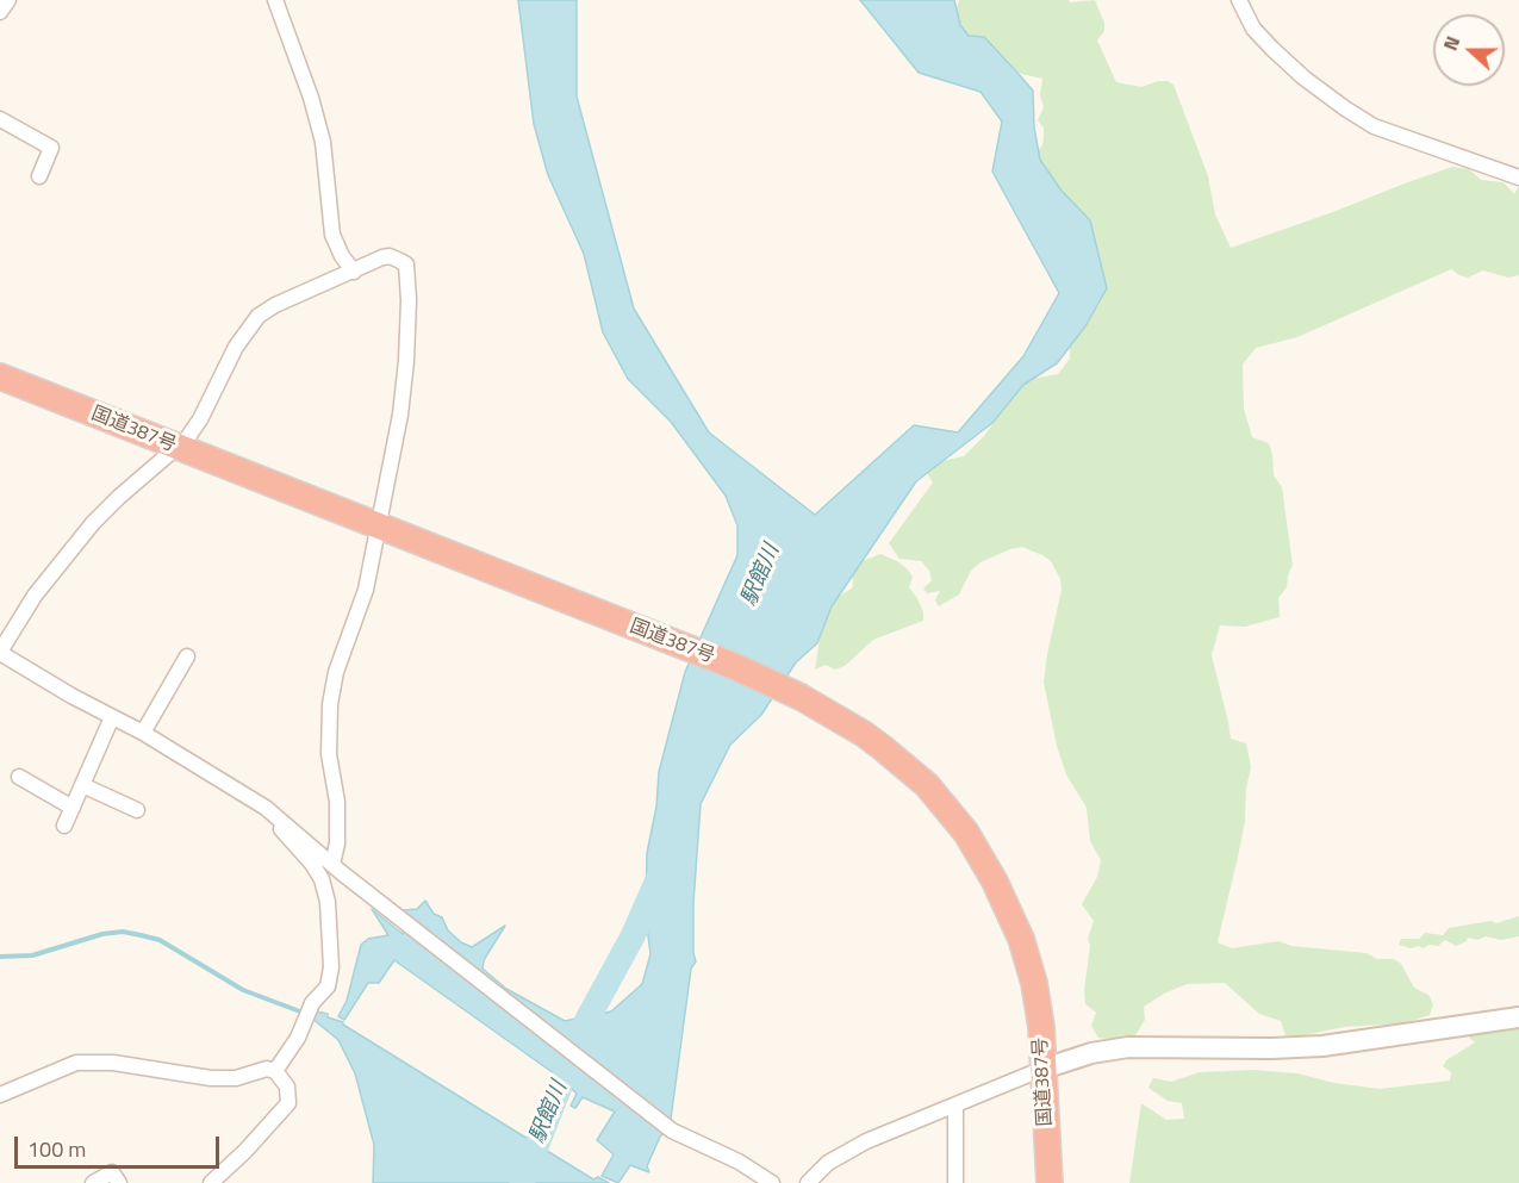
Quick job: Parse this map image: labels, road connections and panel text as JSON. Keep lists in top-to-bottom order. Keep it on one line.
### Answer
{"streets":{"highway":["国道387号"]},"water":["駅館川"],"scale_bar":"100 m","north":"left"}
